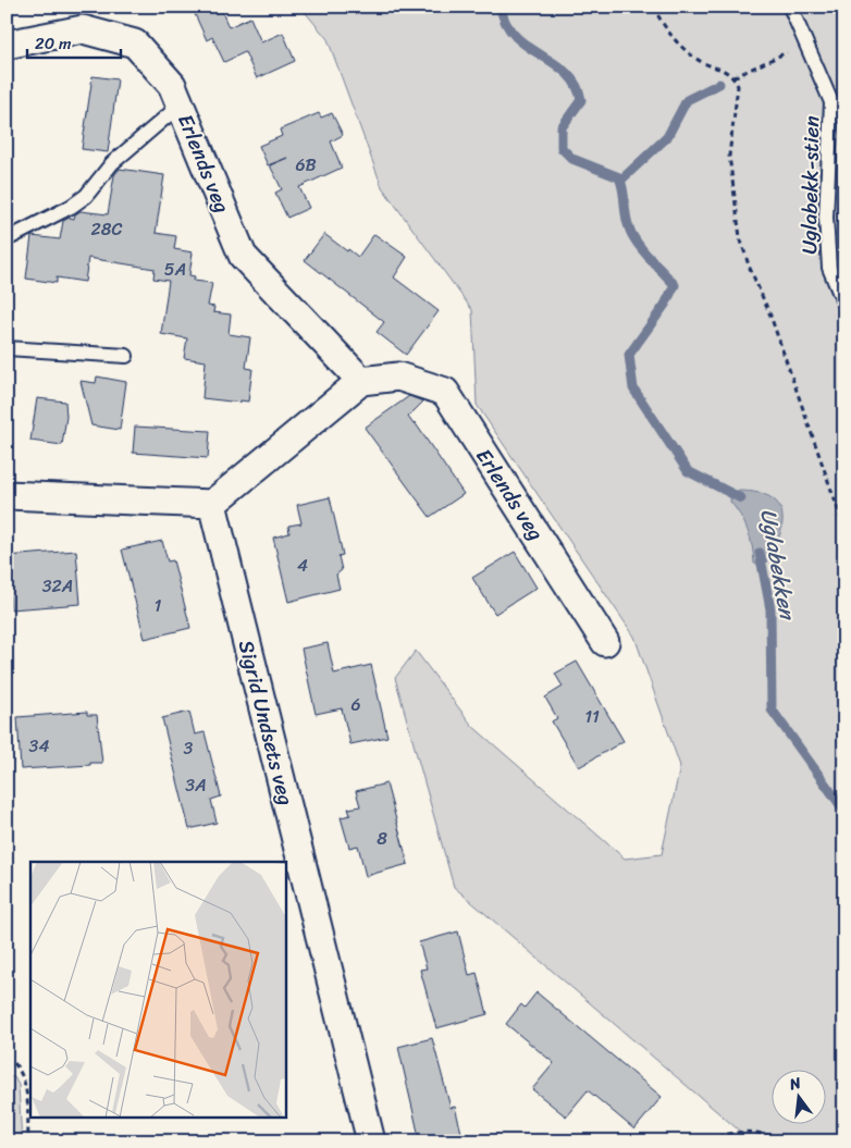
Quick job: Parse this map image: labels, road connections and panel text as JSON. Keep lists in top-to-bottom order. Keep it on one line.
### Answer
{"streets":{"street":["Erlends veg","Sigrid Undsets veg"],"lane":["Uglabekk-stien"]},"water":["Uglabekken"],"house_numbers":["6B","28C","5A","4","32A","1","6","11","34","3","3A","8"],"scale_bar":"20 m","north":"top"}
